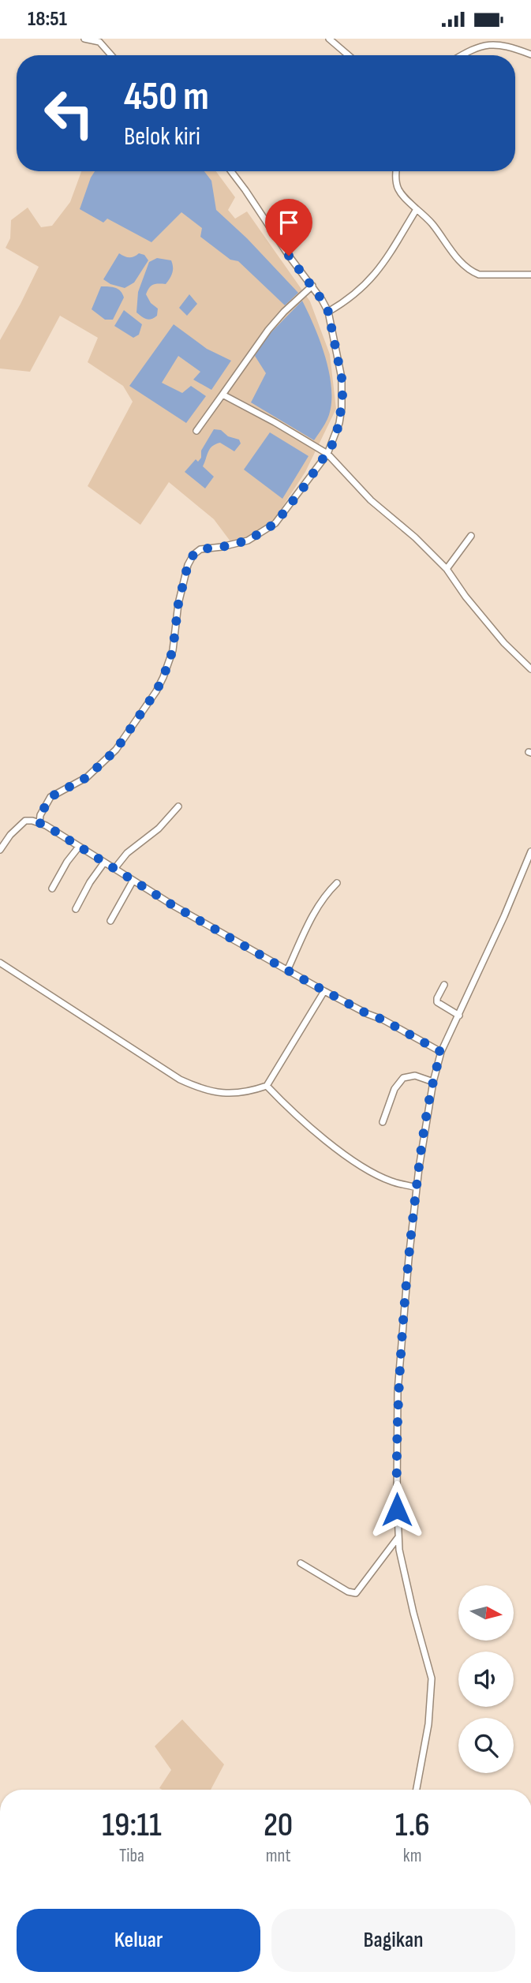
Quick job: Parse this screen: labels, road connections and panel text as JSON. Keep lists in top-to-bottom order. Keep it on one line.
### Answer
{"north":"right","page":{"status":"18:51","turn":["450 m","Belok kiri"],"eta":["19:11","Tiba","20","mnt","1.6","km"],"buttons":["Keluar","Bagikan"]}}
